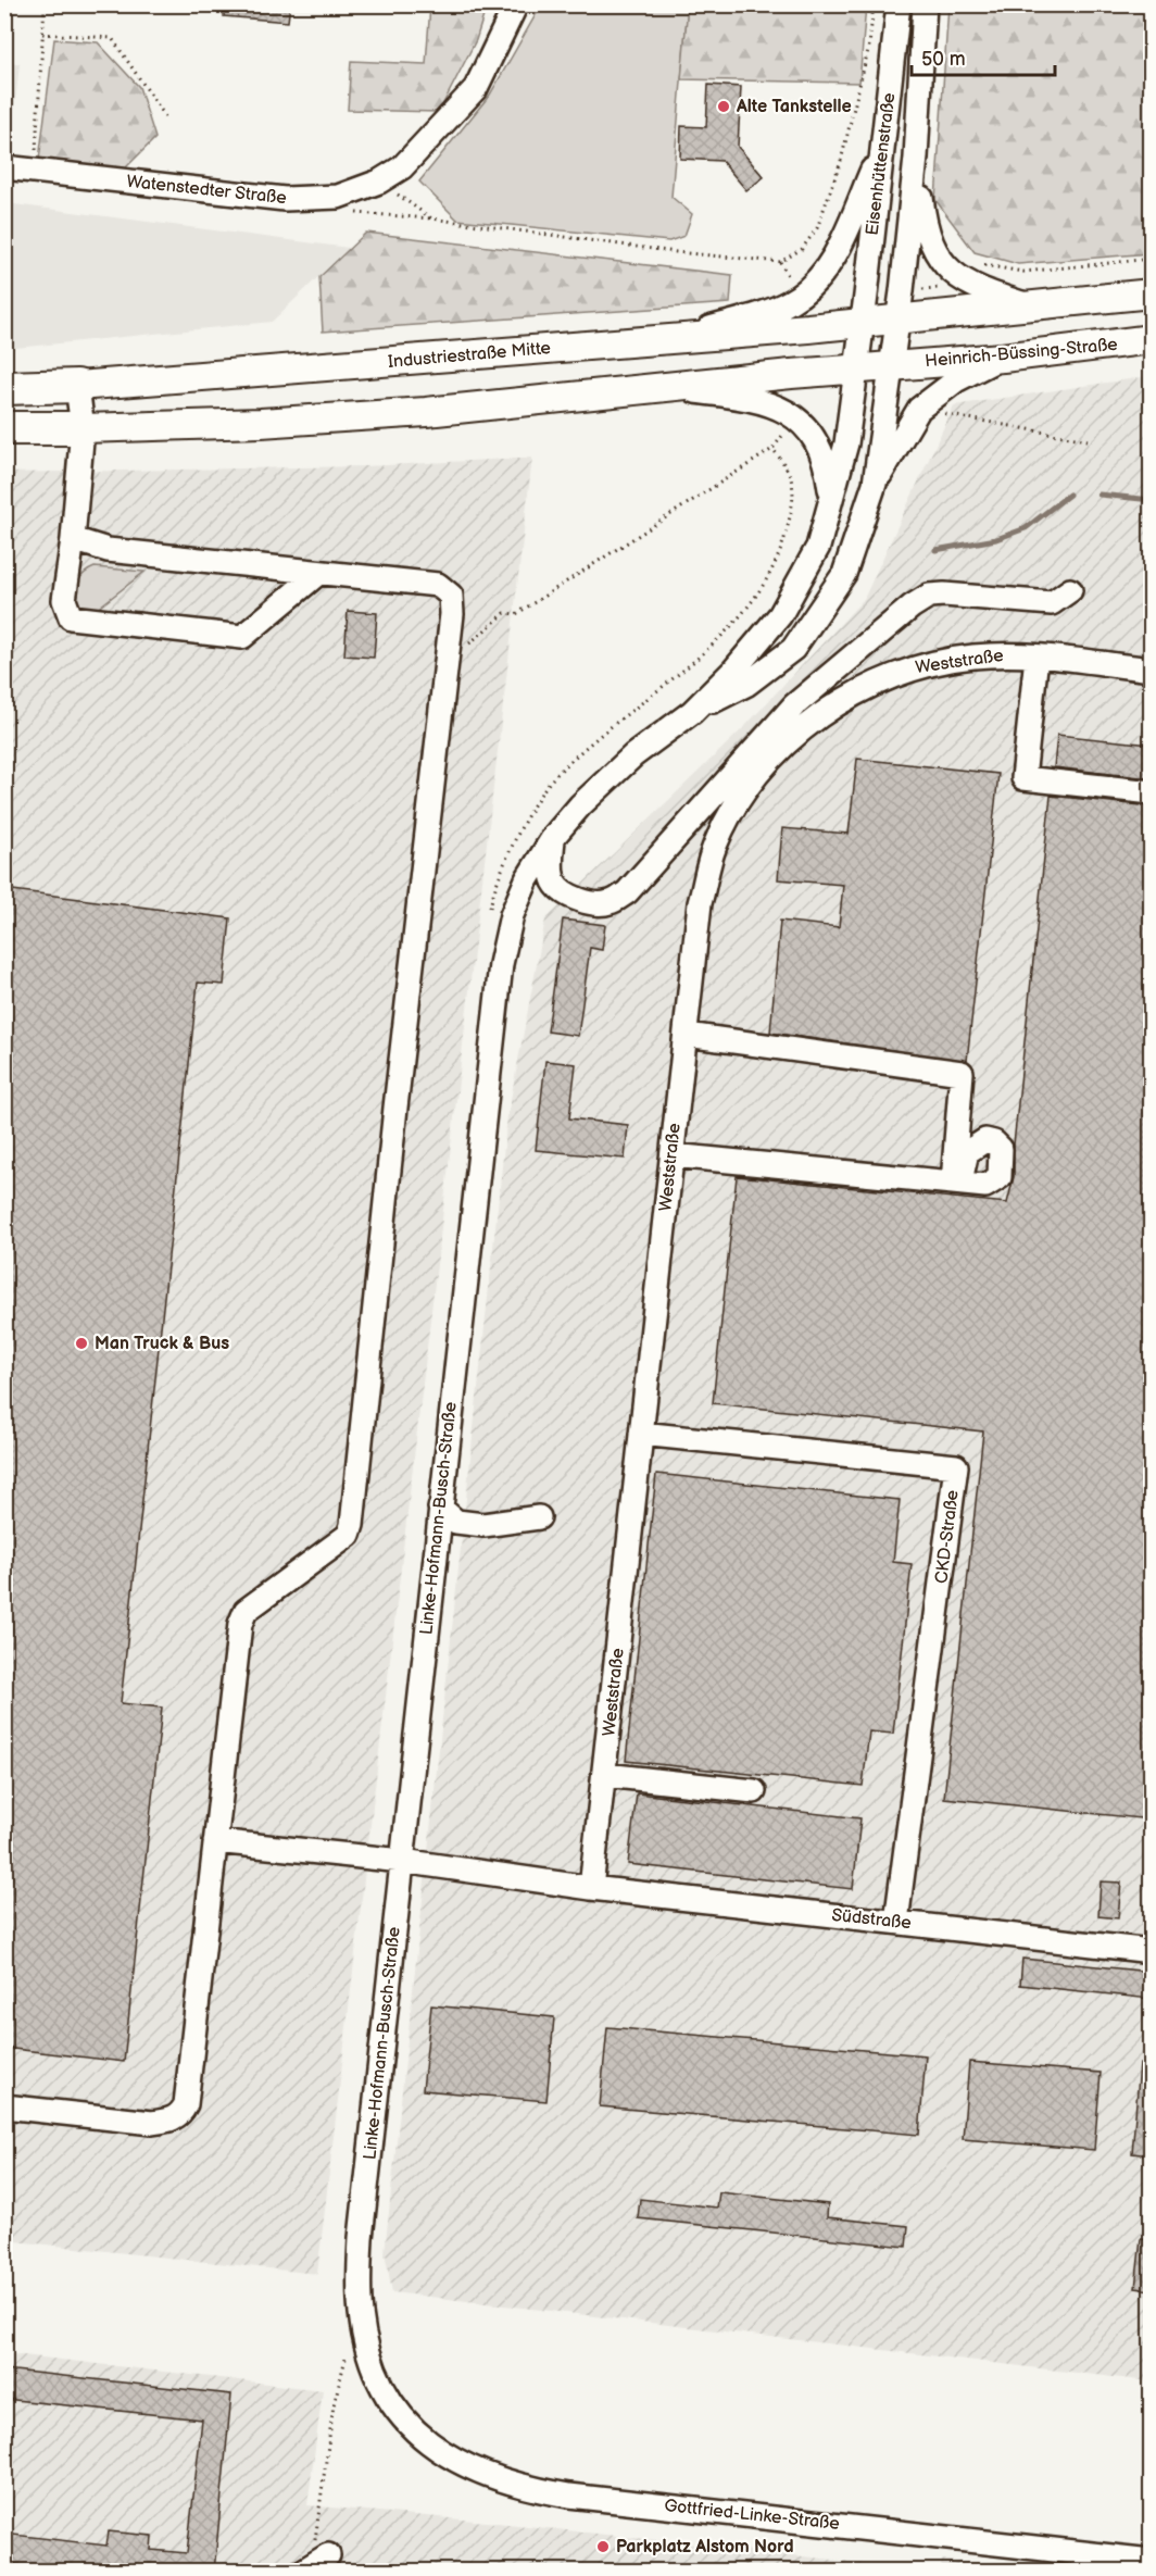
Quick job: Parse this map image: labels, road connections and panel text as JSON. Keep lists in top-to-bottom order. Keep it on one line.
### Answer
{"streets":{"highway":["Industriestraße Mitte"],"main road":["Heinrich-Büssing-Straße"],"street":["Eisenhüttenstraße","Watenstedter Straße","Weststraße","Linke-Hofmann-Busch-Straße","CKD-Straße","Südstraße","Gottfried-Linke-Straße"]},"crossings":[["Eisenhüttenstraße","Heinrich-Büssing-Straße"],["Eisenhüttenstraße","Industriestraße Mitte"],["Eisenhüttenstraße","Linke-Hofmann-Busch-Straße"],["Heinrich-Büssing-Straße","Linke-Hofmann-Busch-Straße"],["Weststraße","CKD-Straße"],["Weststraße","Südstraße"],["Linke-Hofmann-Busch-Straße","Südstraße"],["Linke-Hofmann-Busch-Straße","Gottfried-Linke-Straße"],["CKD-Straße","Südstraße"]],"places":["Alte Tankstelle","Man Truck & Bus","Parkplatz Alstom Nord"],"scale_bar":"50 m"}
